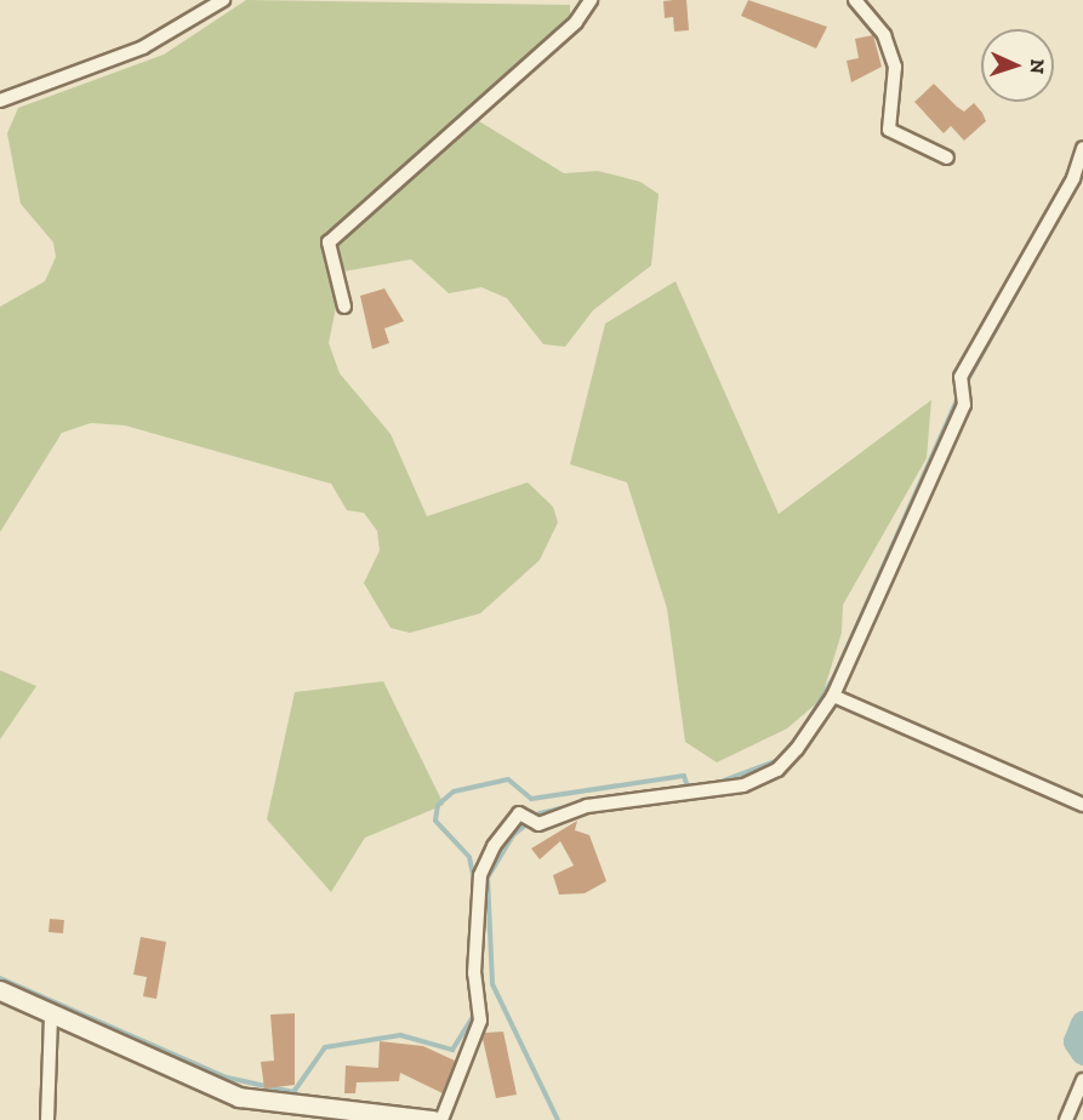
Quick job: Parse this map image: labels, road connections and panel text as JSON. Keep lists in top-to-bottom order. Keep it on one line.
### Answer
{"north":"right"}
